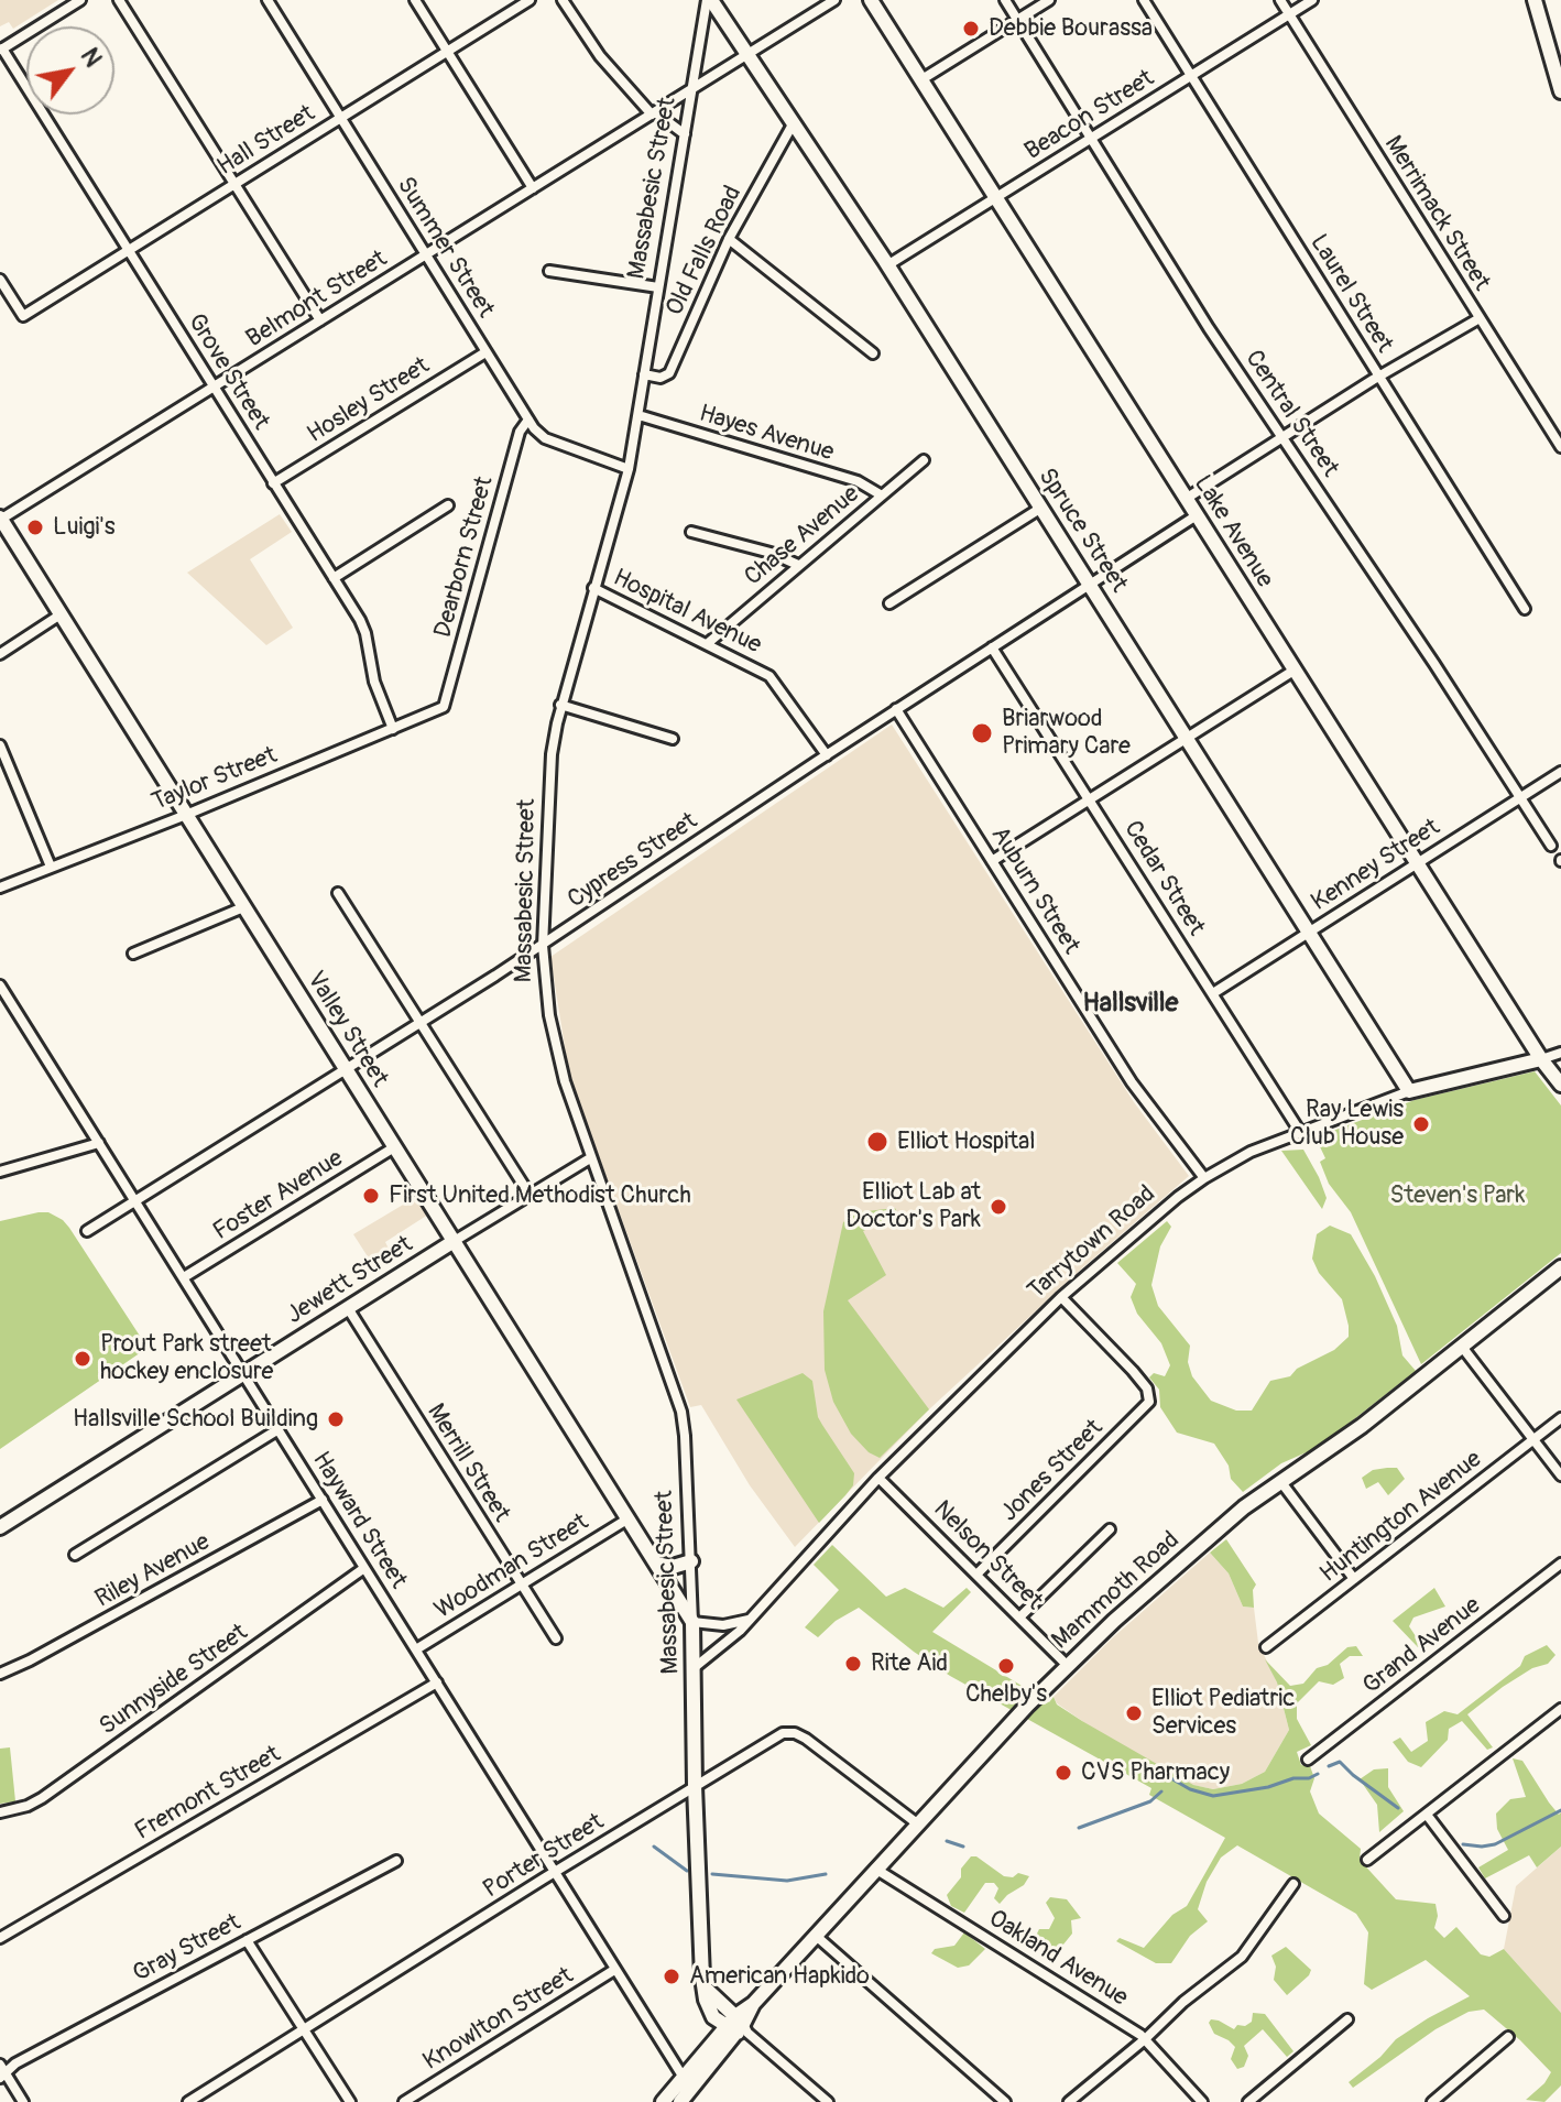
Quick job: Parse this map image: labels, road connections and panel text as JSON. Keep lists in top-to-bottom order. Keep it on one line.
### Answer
{"streets":{"street":["Beacon Street","Hall Street","Massabesic Street","Merrimack Street","Summer Street","Old Falls Road","Laurel Street","Belmont Street","Grove Street","Hosley Street","Central Street","Hayes Avenue","Spruce Street","Lake Avenue","Chase Avenue","Dearborn Street","Hospital Avenue","Taylor Street","Cypress Street","Kenney Street","Cedar Street","Auburn Street","Valley Street","Foster Avenue","Tarrytown Road","Jewett Street","Merrill Street","Jones Street","Huntington Avenue","Hayward Street","Nelson Street","Woodman Street","Riley Avenue","Mammoth Road","Grand Avenue","Sunnyside Street","Fremont Street","Porter Street","Gray Street","Oakland Avenue","Knowlton Street"]},"crossings":[["Beacon Street","Merrimack Street"],["Beacon Street","Laurel Street"],["Beacon Street","Central Street"],["Beacon Street","Spruce Street"],["Beacon Street","Lake Avenue"],["Hall Street","Summer Street"],["Hall Street","Grove Street"],["Massabesic Street","Summer Street"],["Massabesic Street","Old Falls Road"],["Massabesic Street","Belmont Street"],["Massabesic Street","Hayes Avenue"],["Massabesic Street","Spruce Street"],["Massabesic Street","Hospital Avenue"],["Massabesic Street","Cypress Street"],["Massabesic Street","Valley Street"],["Massabesic Street","Tarrytown Road"],["Massabesic Street","Jewett Street"],["Massabesic Street","Mammoth Road"],["Massabesic Street","Porter Street"],["Summer Street","Belmont Street"],["Summer Street","Hosley Street"],["Summer Street","Dearborn Street"],["Old Falls Road","Spruce Street"],["Belmont Street","Grove Street"],["Belmont Street","Spruce Street"],["Belmont Street","Valley Street"],["Grove Street","Hosley Street"],["Grove Street","Taylor Street"],["Central Street","Kenney Street"],["Hayes Avenue","Chase Avenue"],["Spruce Street","Cypress Street"],["Spruce Street","Kenney Street"],["Spruce Street","Tarrytown Road"],["Lake Avenue","Cypress Street"],["Lake Avenue","Kenney Street"],["Lake Avenue","Tarrytown Road"],["Chase Avenue","Hospital Avenue"],["Dearborn Street","Taylor Street"],["Hospital Avenue","Cypress Street"],["Taylor Street","Valley Street"],["Cypress Street","Cedar Street"],["Cypress Street","Auburn Street"],["Cypress Street","Valley Street"],["Cypress Street","Hayward Street"],["Kenney Street","Cedar Street"],["Cedar Street","Tarrytown Road"],["Auburn Street","Tarrytown Road"],["Valley Street","Foster Avenue"],["Valley Street","Jewett Street"],["Valley Street","Woodman Street"],["Foster Avenue","Hayward Street"],["Tarrytown Road","Jones Street"],["Tarrytown Road","Nelson Street"],["Jewett Street","Merrill Street"],["Jewett Street","Hayward Street"],["Merrill Street","Woodman Street"],["Jones Street","Nelson Street"],["Hayward Street","Woodman Street"],["Hayward Street","Riley Avenue"],["Hayward Street","Mammoth Road"],["Hayward Street","Sunnyside Street"],["Hayward Street","Fremont Street"],["Hayward Street","Porter Street"],["Hayward Street","Knowlton Street"],["Nelson Street","Mammoth Road"],["Mammoth Road","Porter Street"],["Mammoth Road","Oakland Avenue"]],"districts":["Hallsville"],"parks":["Steven's Park"],"places":["Debbie Bourassa","Luigi's","Briarwood Primary Care","Ray Lewis Club House","Elliot Hospital","First United Methodist Church","Elliot Lab at Doctor's Park","Prout Park street hockey enclosure","Hallsville School Building","Rite Aid","Chelby's","Elliot Pediatric Services","CVS Pharmacy","American Hapkido"],"north":"top right"}
